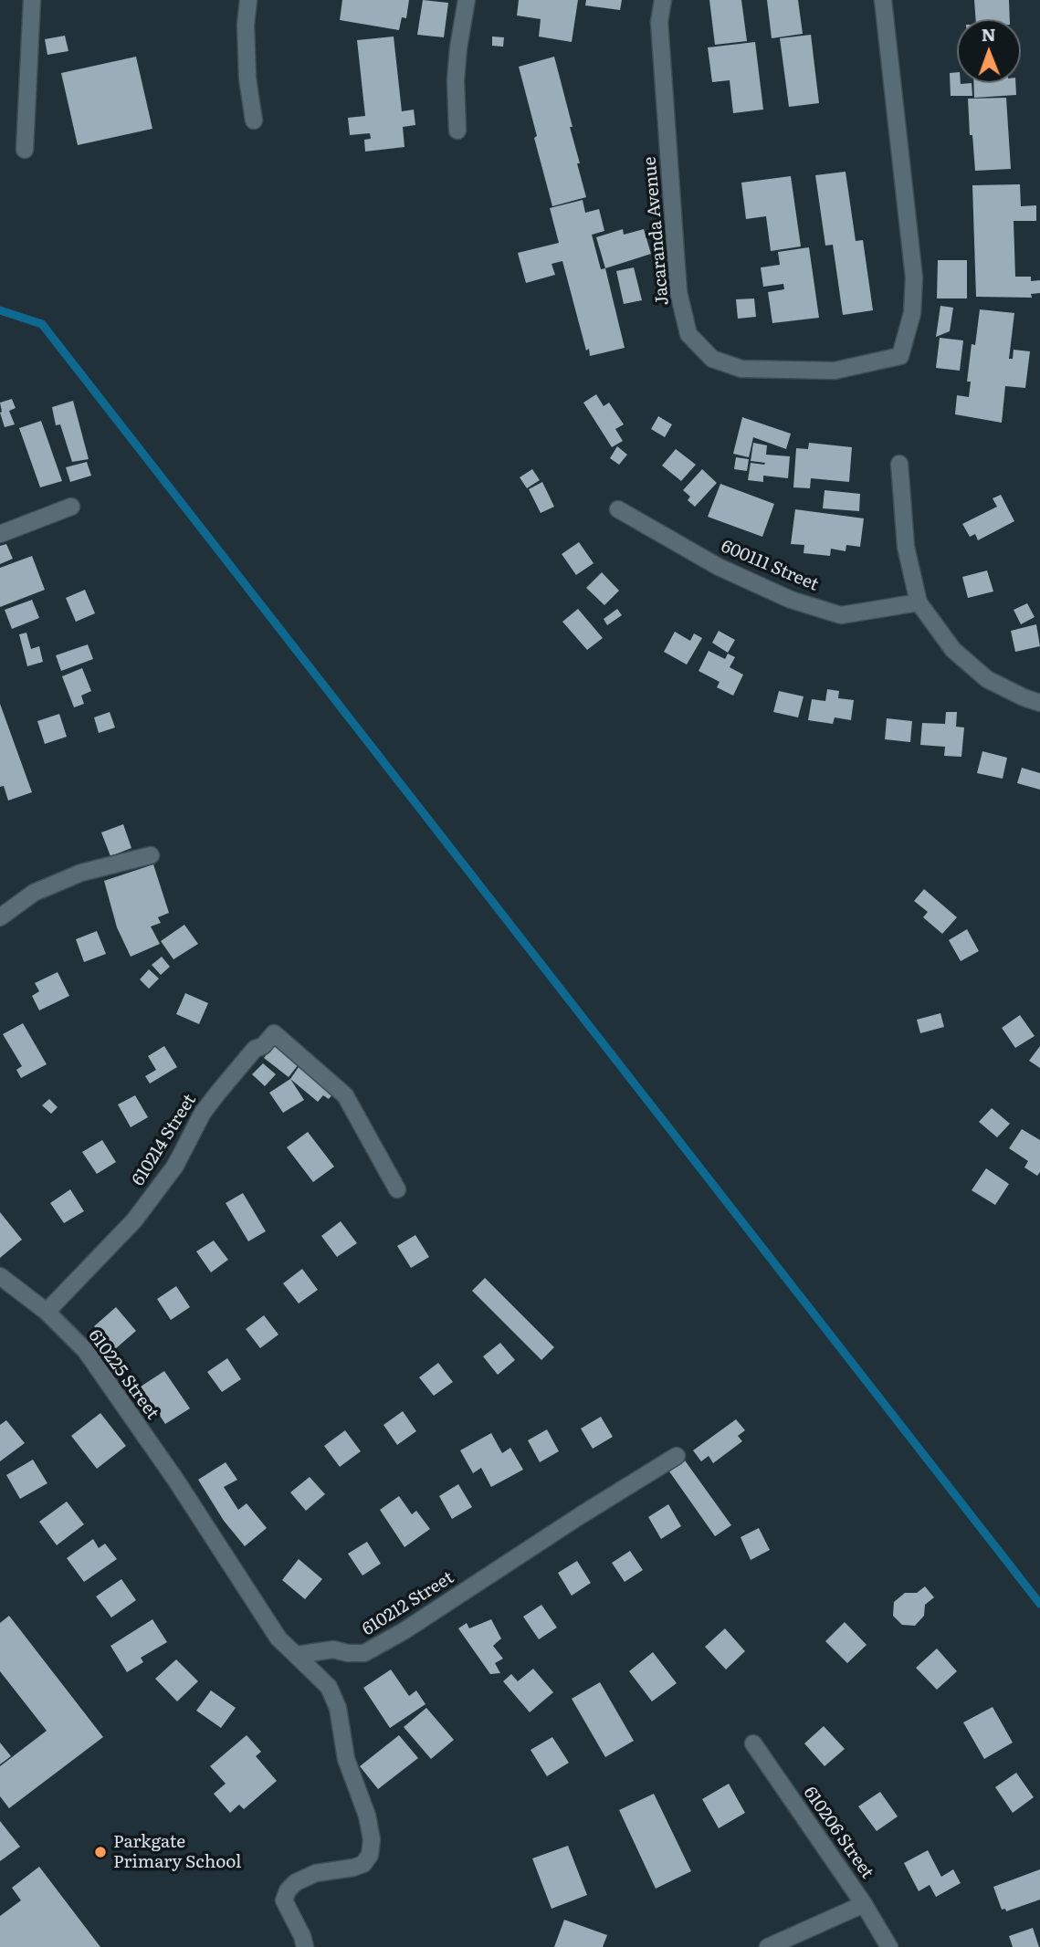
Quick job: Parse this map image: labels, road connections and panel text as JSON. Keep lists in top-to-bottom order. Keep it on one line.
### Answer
{"streets":{"street":["Jacaranda Avenue","600111 Street","610214 Street","610225 Street","610212 Street","610206 Street"]},"crossings":[["610214 Street","610225 Street"],["610225 Street","610212 Street"]],"places":["Parkgate Primary School"],"north":"top"}
